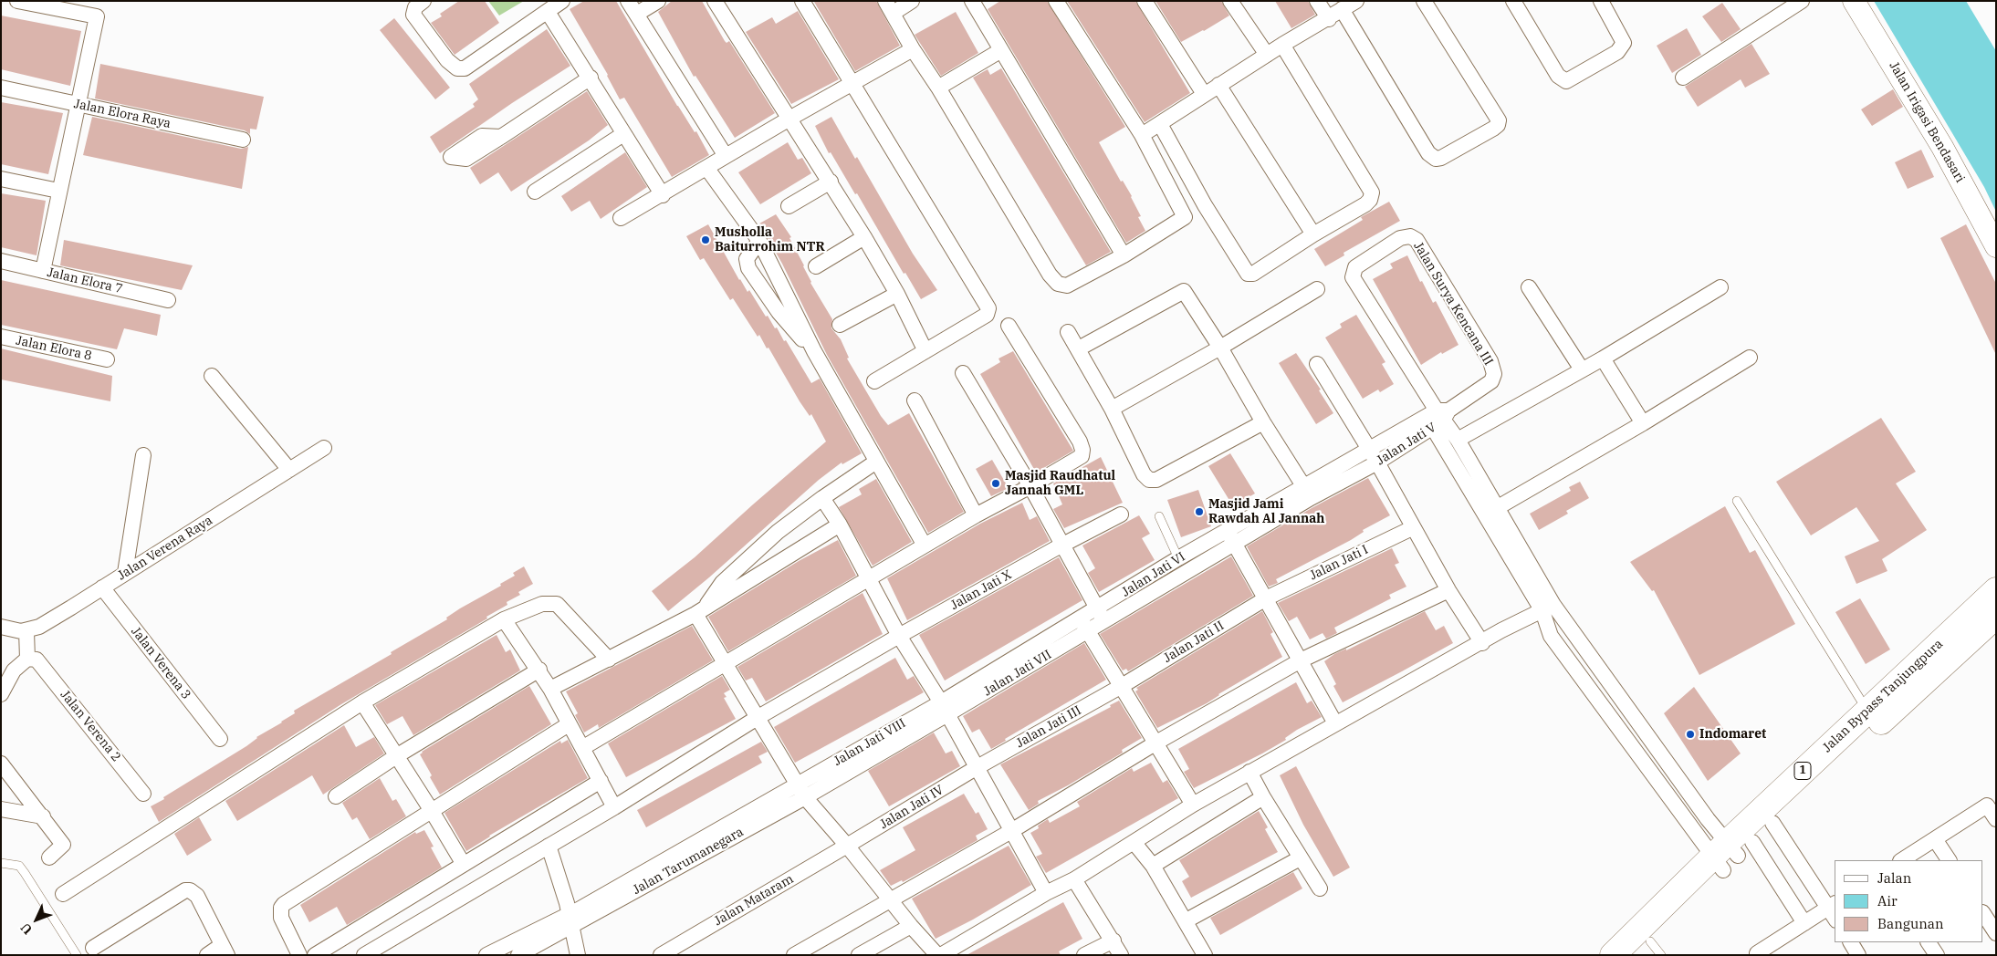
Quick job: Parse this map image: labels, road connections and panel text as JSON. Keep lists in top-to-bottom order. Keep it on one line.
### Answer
{"streets":{"highway":["Jalan Bypass Tanjungpura","1"],"street":["Jalan Elora Raya","Jalan Irigasi Bendasari","Jalan Elora 7","Jalan Surya Kencana III","Jalan Elora 8","Jalan Jati V","Jalan Verena Raya","Jalan Jati I","Jalan Jati VI","Jalan Jati X","Jalan Jati II","Jalan Verena 3","Jalan Jati VII","Jalan Verena 2","Jalan Jati III","Jalan Jati VIII","Jalan Jati IV","Jalan Tarumanegara","Jalan Mataram"]},"crossings":[["Jalan Surya Kencana III","Jalan Jati V"],["Jalan Jati V","Jalan Jati VI"],["Jalan Verena Raya","Jalan Verena 3"],["Jalan Jati I","Jalan Jati II"],["Jalan Jati VI","Jalan Jati VII"],["Jalan Jati II","Jalan Jati III"],["Jalan Jati VII","Jalan Jati VIII"],["Jalan Jati III","Jalan Jati IV"],["Jalan Jati VIII","Jalan Tarumanegara"],["Jalan Jati IV","Jalan Mataram"]],"places":["Musholla Baiturrohim NTR","Masjid Raudhatul Jannah GML","Masjid Jami Rawdah Al Jannah","Indomaret"],"legend":["Jalan","Air","Bangunan"],"north":"bottom left"}
